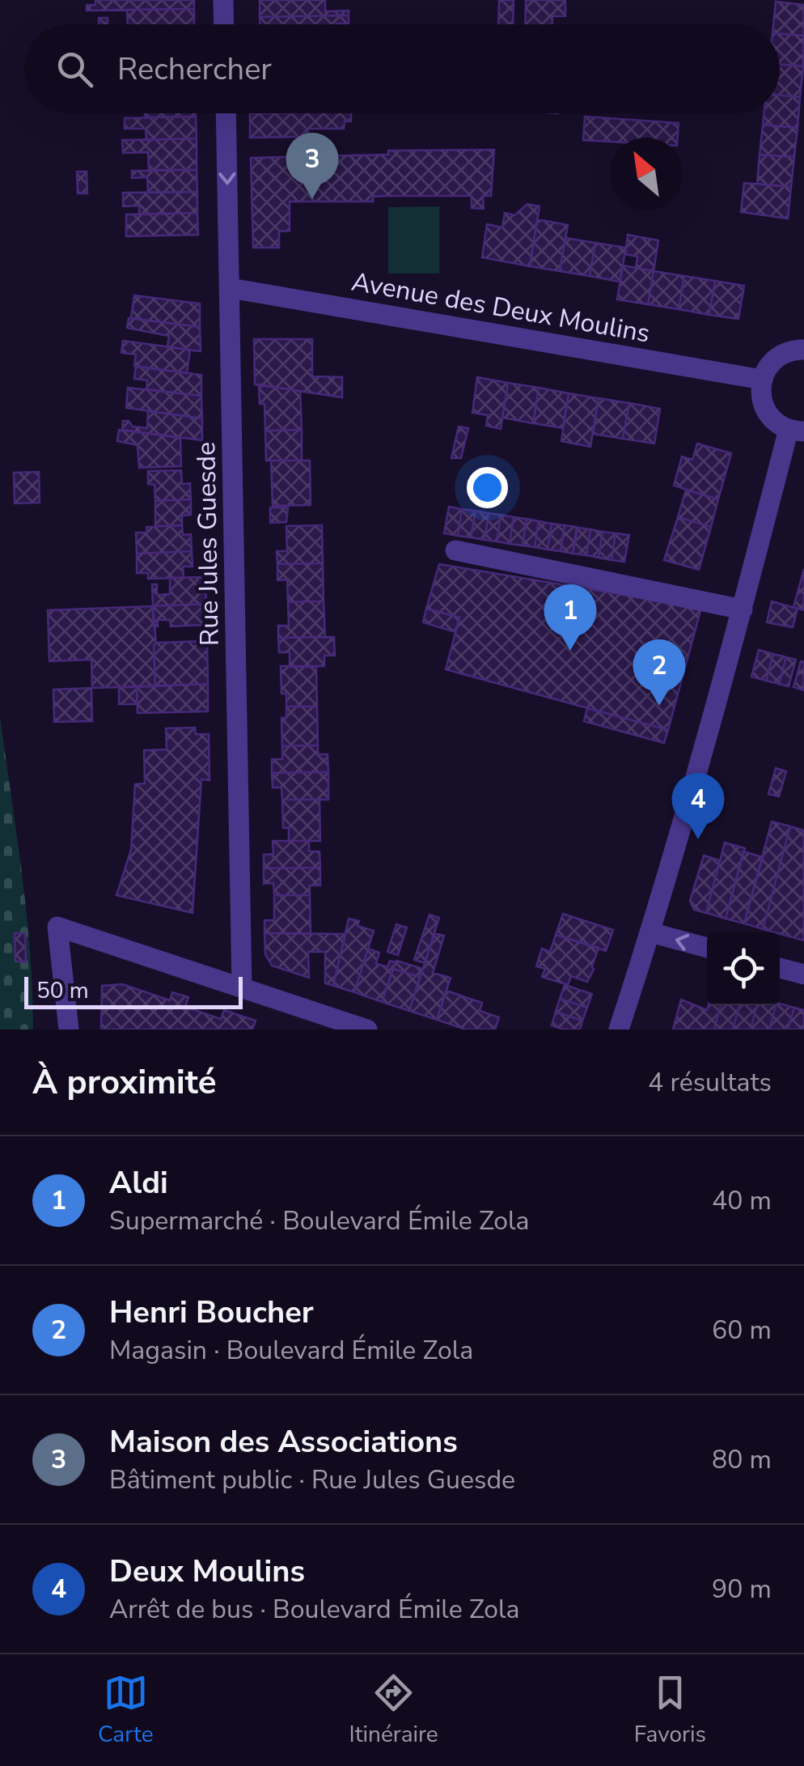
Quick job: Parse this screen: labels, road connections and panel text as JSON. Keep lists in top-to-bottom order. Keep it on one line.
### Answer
{"streets":{"street":["Avenue des Deux Moulins","Rue Jules Guesde"]},"crossings":[["Avenue des Deux Moulins","Rue Jules Guesde"]],"scale_bar":"50 m","north":"top left","page":{"search":"Rechercher","pins":["3","1","2","4"],"scale":"50 m","heading":["À proximité","4 résultats"],"list":[{"mark":"1","name":"Aldi","note":"Supermarché · Boulevard Émile Zola","value":"40 m"},{"mark":"2","name":"Henri Boucher","note":"Magasin · Boulevard Émile Zola","value":"60 m"},{"mark":"3","name":"Maison des Associations","note":"Bâtiment public · Rue Jules Guesde","value":"80 m"},{"mark":"4","name":"Deux Moulins","note":"Arrêt de bus · Boulevard Émile Zola","value":"90 m"}],"nav":["Carte","Itinéraire","Favoris"]}}
